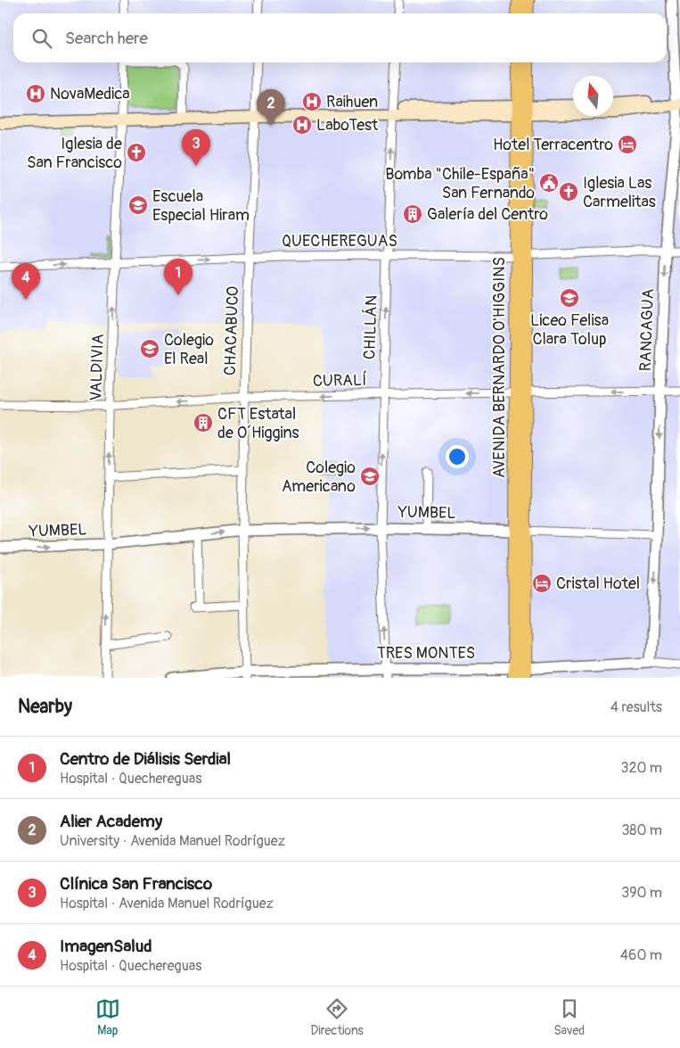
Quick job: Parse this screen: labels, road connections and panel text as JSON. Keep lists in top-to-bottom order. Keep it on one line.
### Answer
{"streets":{"main road":["AVENIDA BERNARDO O'HIGGINS"],"street":["QUECHEREGUAS","CHILLÁN","RANCAGUA","CHACABUCO","VALDIVIA","CURALÍ","YUMBEL","TRES MONTES"]},"crossings":[["QUECHEREGUAS","CHILLÁN"],["QUECHEREGUAS","RANCAGUA"],["QUECHEREGUAS","CHACABUCO"],["QUECHEREGUAS","VALDIVIA"],["QUECHEREGUAS","AVENIDA BERNARDO O'HIGGINS"],["CHILLÁN","CURALÍ"],["CHILLÁN","YUMBEL"],["CHILLÁN","TRES MONTES"],["RANCAGUA","CURALÍ"],["RANCAGUA","YUMBEL"],["RANCAGUA","TRES MONTES"],["CHACABUCO","CURALÍ"],["CHACABUCO","YUMBEL"],["CHACABUCO","TRES MONTES"],["VALDIVIA","CURALÍ"],["VALDIVIA","YUMBEL"],["AVENIDA BERNARDO O'HIGGINS","CURALÍ"],["AVENIDA BERNARDO O'HIGGINS","YUMBEL"],["AVENIDA BERNARDO O'HIGGINS","TRES MONTES"]],"one_way":["QUECHEREGUAS","CHILLÁN","RANCAGUA","VALDIVIA","CURALÍ","YUMBEL"],"places":{"hospital":["NovaMedica","Raihuen","LaboTest"],"hotel":["Hotel Terracentro","Cristal Hotel"],"church":["Iglesia de San Francisco","Iglesia Las Carmelitas"],"public building":["Bomba \"Chile-España\" San Fernando"],"school or university":["Escuela Especial Hiram","Liceo Felisa Clara Tolup","Colegio El Real","Colegio Americano"],"building":["Galería del Centro","CFT Estatal de O´Higgins"]},"north":"top","page":{"search":"Search here","pins":["2","3","1","4"],"heading":["Nearby","4 results"],"list":[{"mark":"1","name":"Centro de Diálisis Serdial","note":"Hospital · Quechereguas","value":"320 m"},{"mark":"2","name":"Alier Academy","note":"University · Avenida Manuel Rodríguez","value":"380 m"},{"mark":"3","name":"Clínica San Francisco","note":"Hospital · Avenida Manuel Rodríguez","value":"390 m"},{"mark":"4","name":"ImagenSalud","note":"Hospital · Quechereguas","value":"460 m"}],"nav":["Map","Directions","Saved"]}}
